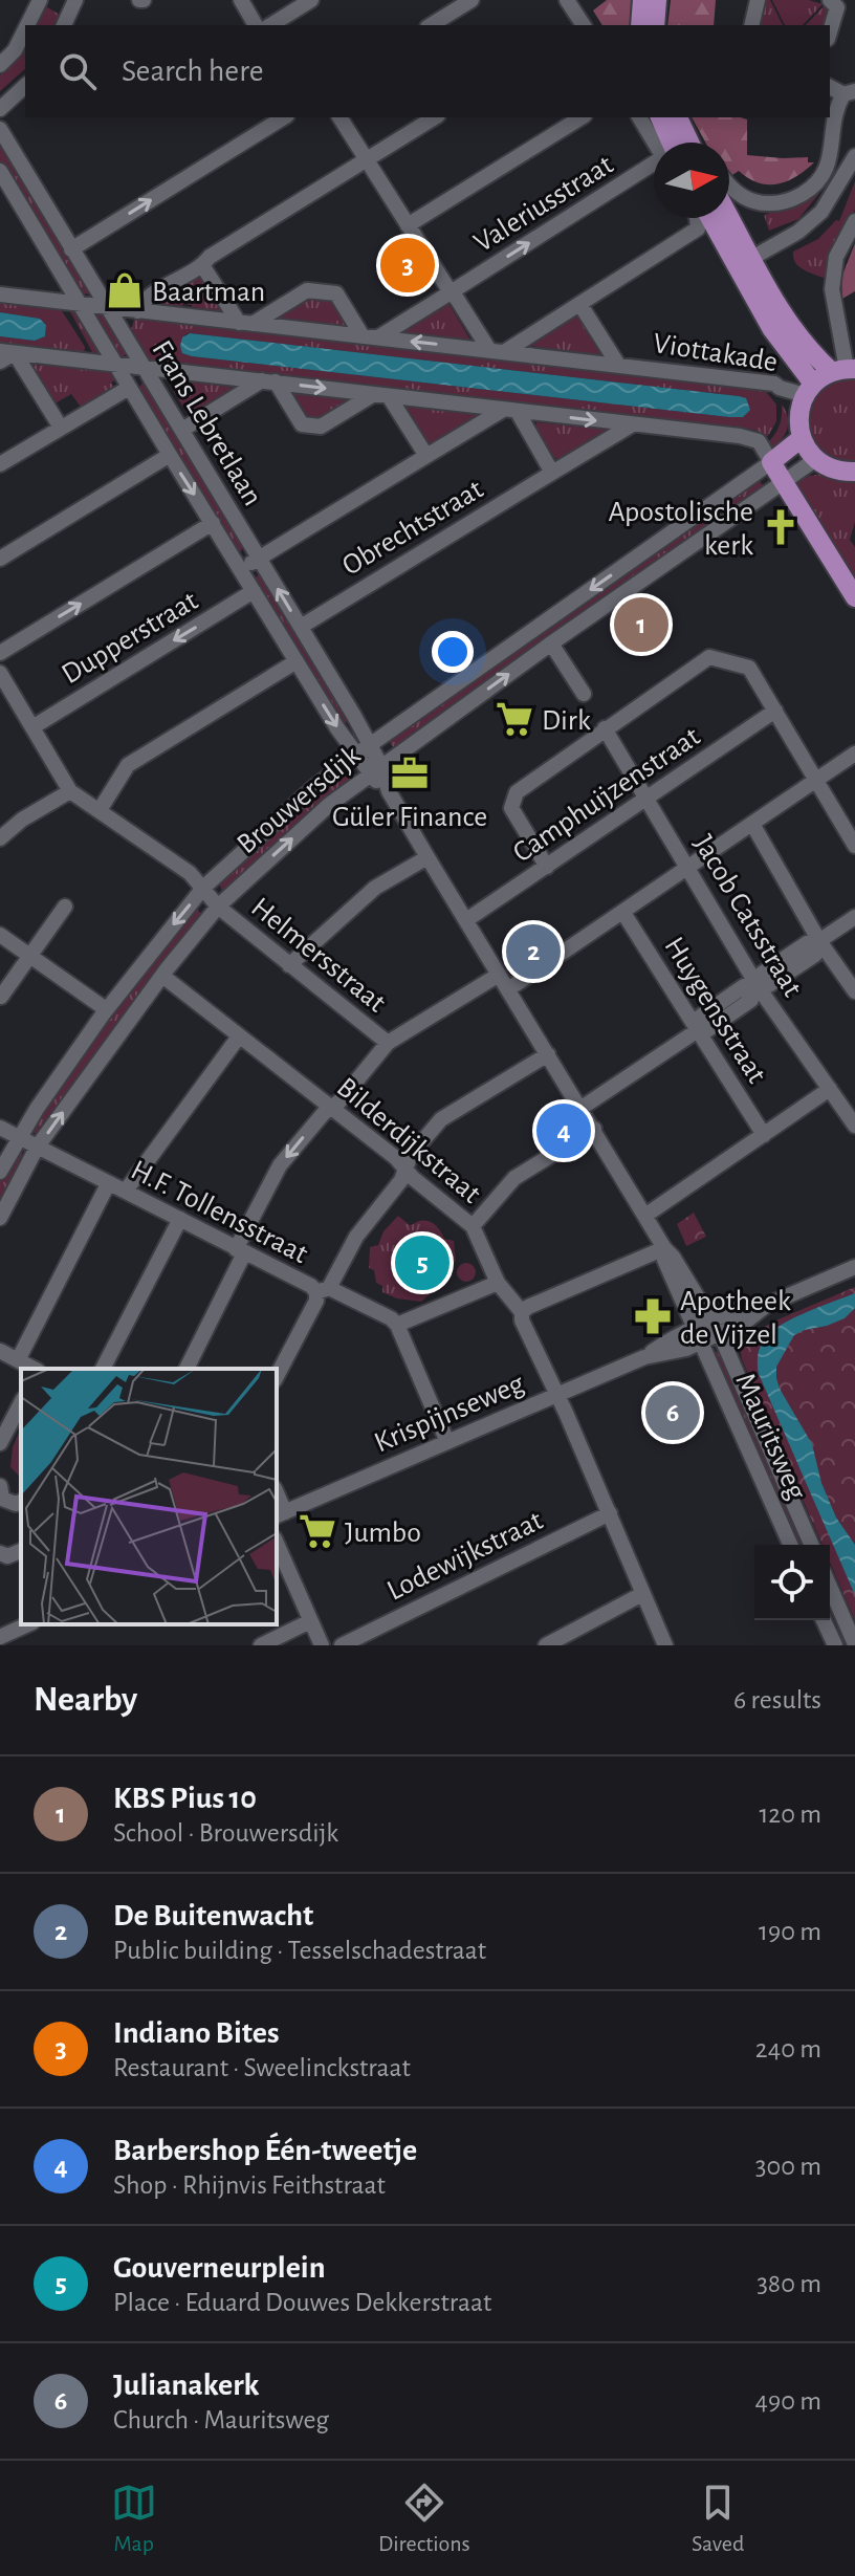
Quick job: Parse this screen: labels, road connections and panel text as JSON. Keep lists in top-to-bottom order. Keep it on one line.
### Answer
{"streets":{"main road":["Brouwersdijk"],"street":["Valeriusstraat","Viottakade","Frans Lebretlaan","Obrechtstraat","Dupperstraat","Camphuijzenstraat","Jacob Catsstraat","Helmersstraat","Huygensstraat","Bilderdijkstraat","H.F. Tollensstraat","Krispijnseweg","Mauritsweg","Lodewijkstraat"]},"crossings":[["Viottakade","Frans Lebretlaan"],["Frans Lebretlaan","Obrechtstraat"],["Frans Lebretlaan","Dupperstraat"],["Frans Lebretlaan","Brouwersdijk"],["Camphuijzenstraat","Jacob Catsstraat"],["Brouwersdijk","Helmersstraat"],["Brouwersdijk","Bilderdijkstraat"],["Brouwersdijk","H.F. Tollensstraat"],["Bilderdijkstraat","Krispijnseweg"],["Bilderdijkstraat","Lodewijkstraat"],["Krispijnseweg","Mauritsweg"]],"places":{"shop":["Baartman"],"church":["Apostolische kerk"],"supermarket":["Dirk","Jumbo"],"office":["Güler Finance"],"pharmacy":["Apotheek de Vijzel"]},"north":"right","page":{"search":"Search here","pins":["3","1","2","4","5","6"],"heading":["Nearby","6 results"],"list":[{"mark":"1","name":"KBS Pius 10","note":"School · Brouwersdijk","value":"120 m"},{"mark":"2","name":"De Buitenwacht","note":"Public building · Tesselschadestraat","value":"190 m"},{"mark":"3","name":"Indiano Bites","note":"Restaurant · Sweelinckstraat","value":"240 m"},{"mark":"4","name":"Barbershop Één-tweetje","note":"Shop · Rhijnvis Feithstraat","value":"300 m"},{"mark":"5","name":"Gouverneurplein","note":"Place · Eduard Douwes Dekkerstraat","value":"380 m"},{"mark":"6","name":"Julianakerk","note":"Church · Mauritsweg","value":"490 m"}],"nav":["Map","Directions","Saved"]}}
